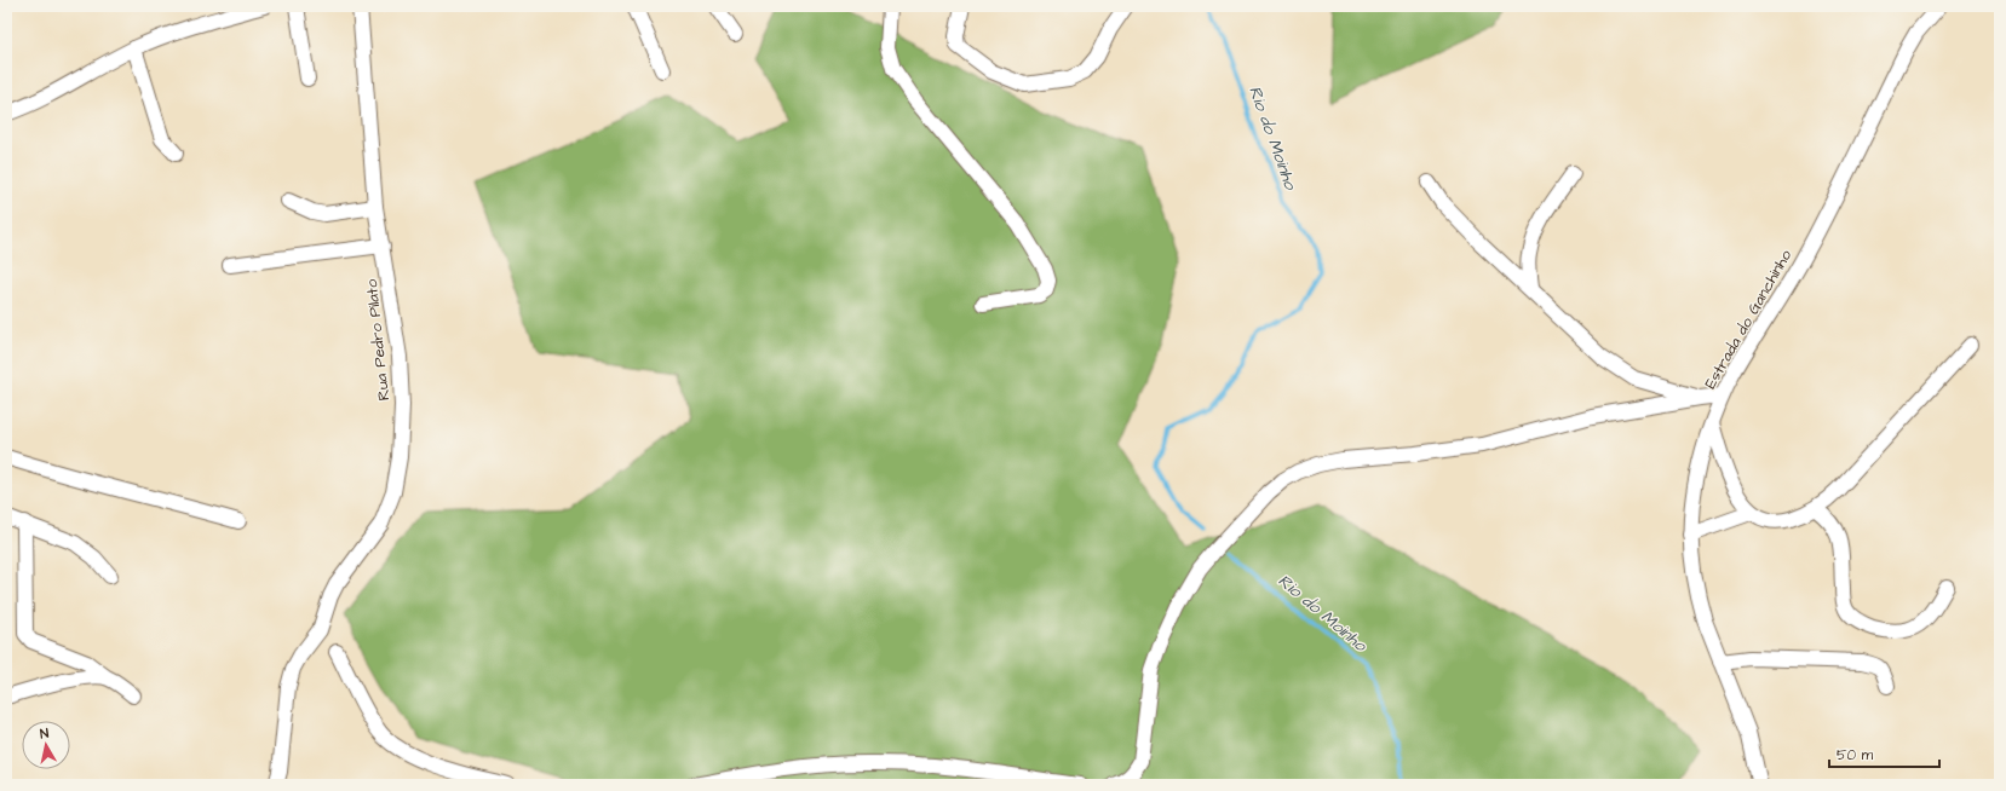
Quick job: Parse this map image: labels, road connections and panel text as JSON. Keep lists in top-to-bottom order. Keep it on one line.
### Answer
{"streets":{"street":["Estrada do Ganchinho","Rua Pedro Pilato"]},"water":["Rio do Moinho"],"scale_bar":"50 m","north":"top"}
